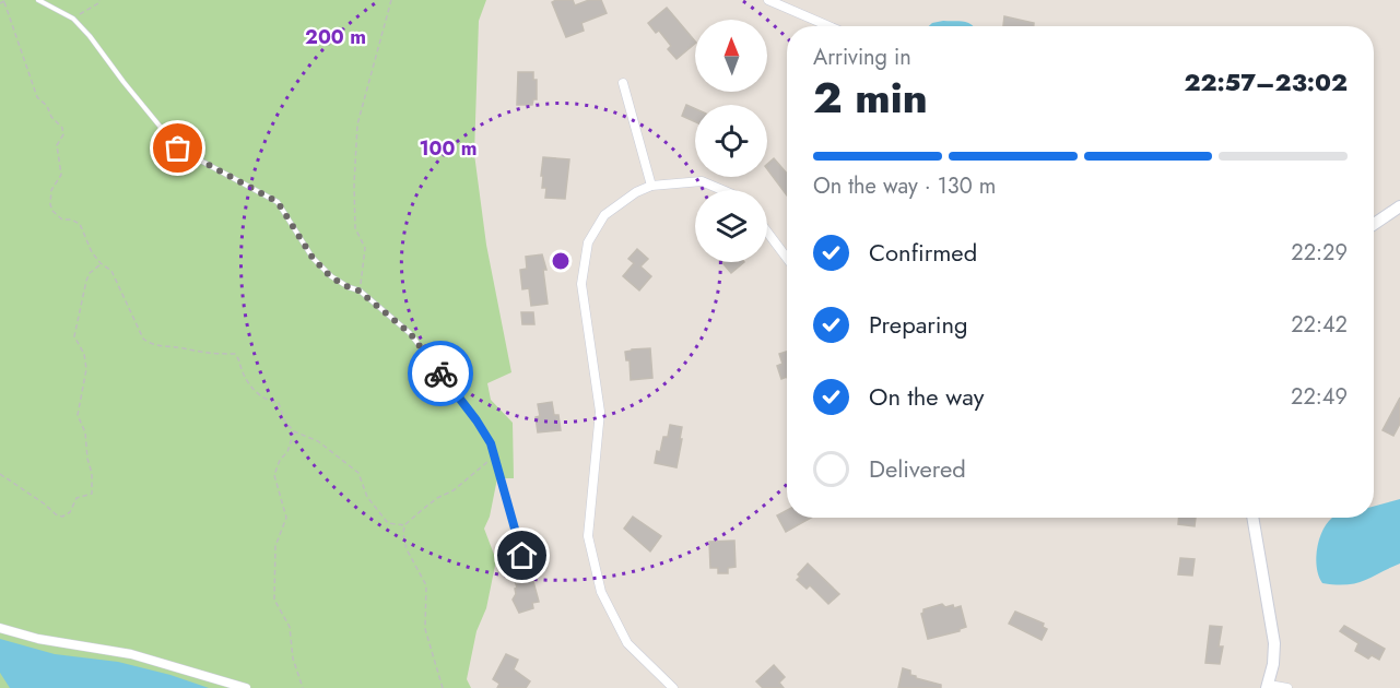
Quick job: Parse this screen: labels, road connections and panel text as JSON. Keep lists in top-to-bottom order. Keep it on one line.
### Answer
{"north":"top","page":{"heading":["2 min","Arriving in","22:57–23:02"],"bar":"On the way · 130 m","list":[["Confirmed","22:29"],["Preparing","22:42"],["On the way","22:49"],"Delivered"]},"rings":["200 m","100 m"]}
